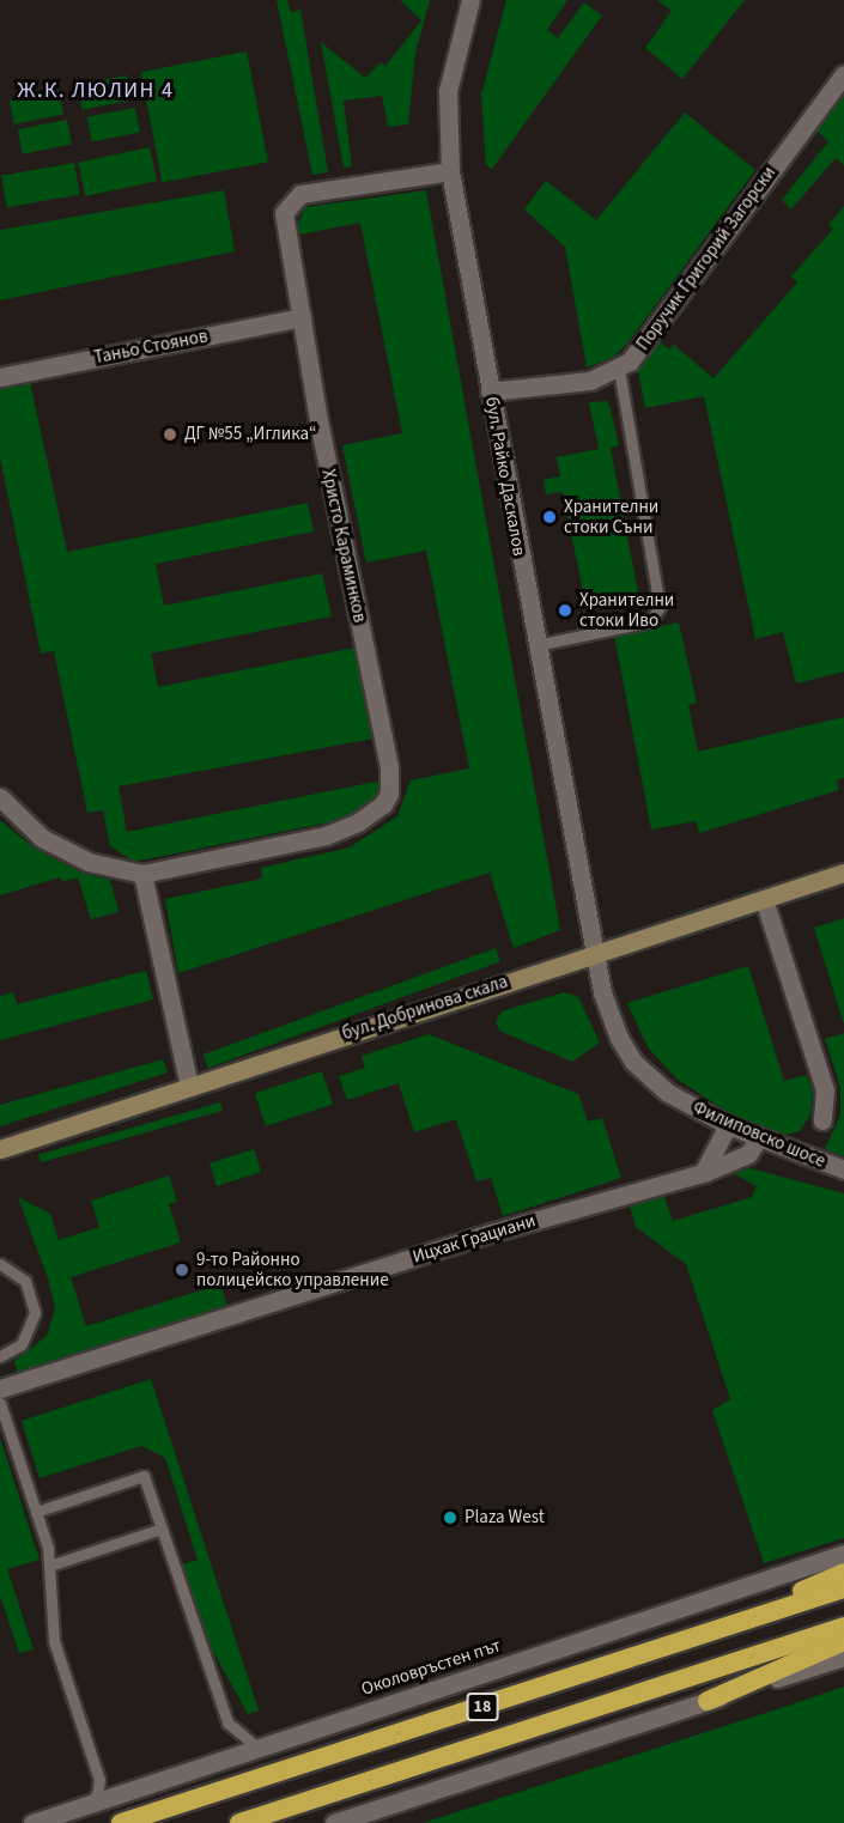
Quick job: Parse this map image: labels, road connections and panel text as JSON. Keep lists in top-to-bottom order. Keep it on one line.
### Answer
{"streets":{"highway":["18"],"main road":["бул. Добринова скала"],"street":["Поручик Григорий Загорски","Таньо Стоянов","бул. Райко Даскалов","Христо Караминков","Филиповско шосе","Ицхак Грациани","Околовръстен път"]},"crossings":[["Поручик Григорий Загорски","бул. Райко Даскалов"],["Таньо Стоянов","Христо Караминков"],["бул. Райко Даскалов","Христо Караминков"],["бул. Райко Даскалов","бул. Добринова скала"],["бул. Райко Даскалов","Филиповско шосе"],["бул. Добринова скала","Филиповско шосе"],["Филиповско шосе","Ицхак Грациани"]],"districts":["Ж.К. ЛЮЛИН 4"],"places":["ДГ №55 „Иглика“","Хранителни стоки Съни","Хранителни стоки Иво","9-то Районно полицейско управление","Plaza West"]}
